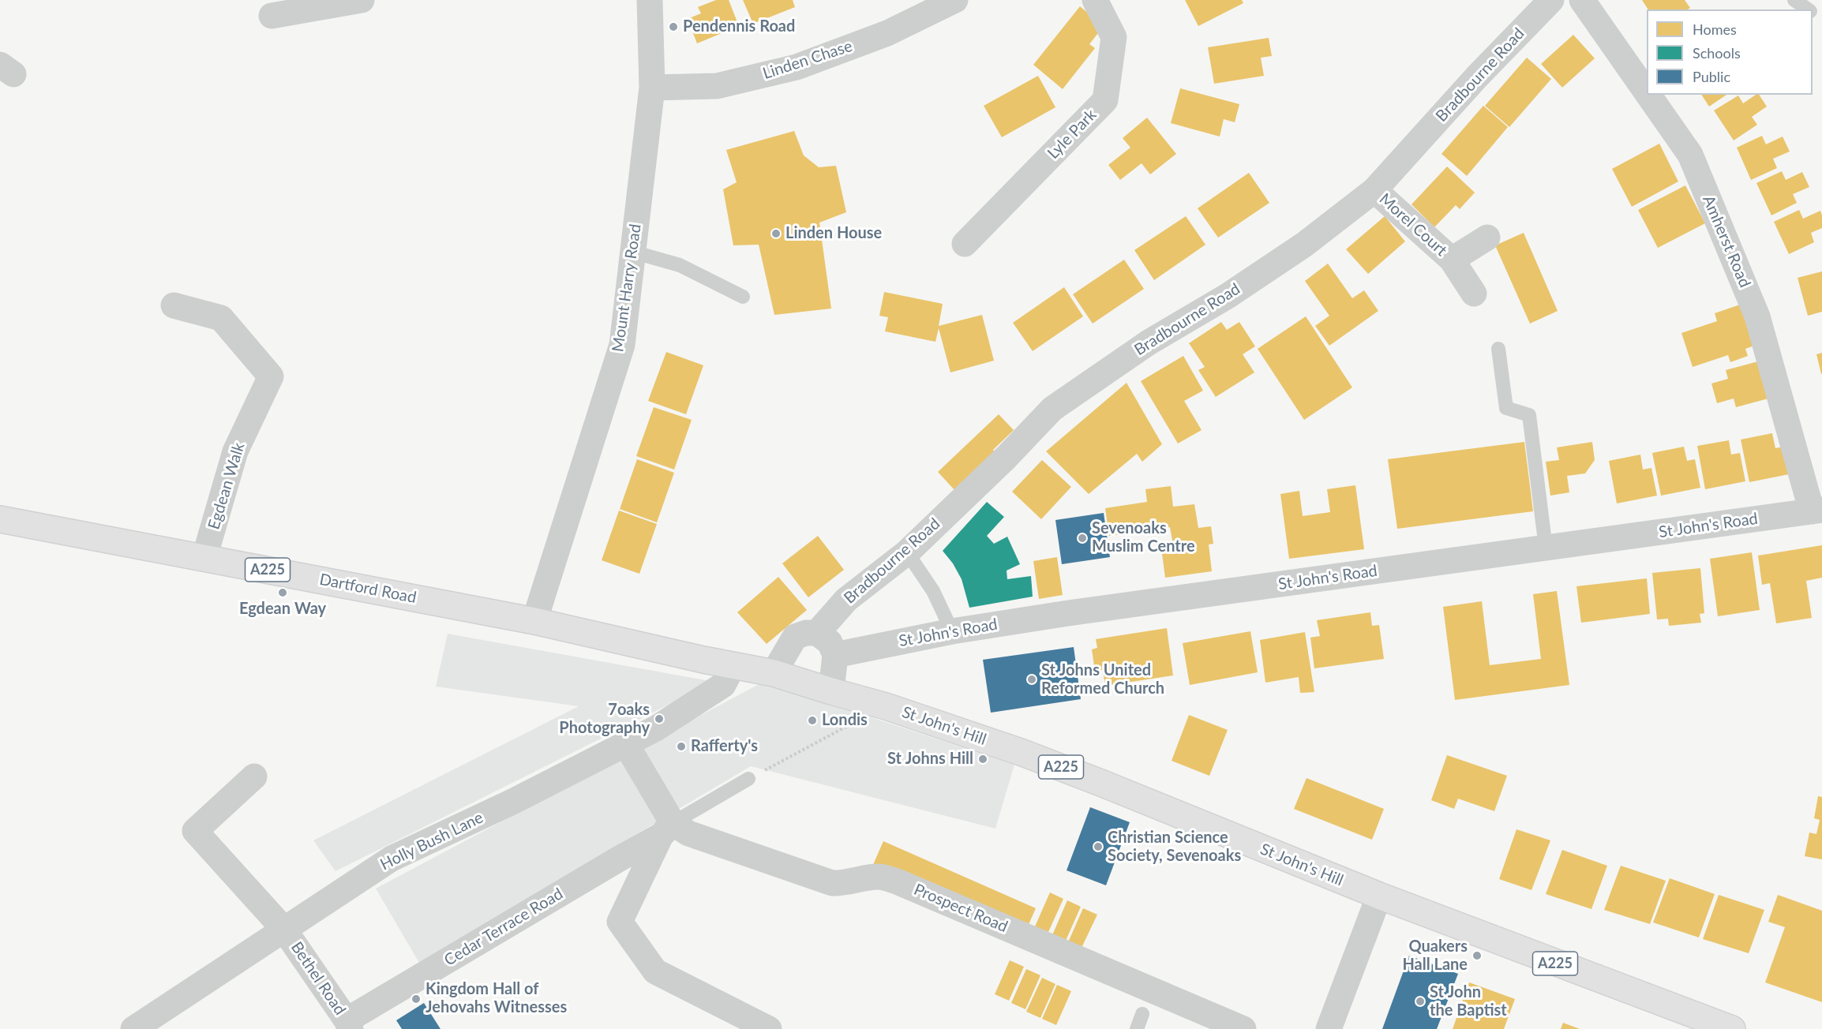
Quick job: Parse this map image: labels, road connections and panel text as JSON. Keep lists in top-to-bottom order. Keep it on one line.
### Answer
{"streets":{"main road":["A225","Dartford Road","St John's Hill"],"street":["Linden Chase","Bradbourne Road","Lyle Park","Morel Court","Amherst Road","Mount Harry Road","Egdean Walk","St John's Road","Holly Bush Lane","Prospect Road","Cedar Terrace Road","Bethel Road"]},"crossings":[["Linden Chase","Mount Harry Road"],["Bradbourne Road","Morel Court"],["Amherst Road","St John's Road"],["Mount Harry Road","Dartford Road"],["Egdean Walk","Dartford Road"],["Dartford Road","St John's Hill"],["Dartford Road","Holly Bush Lane"],["St John's Hill","Holly Bush Lane"],["Holly Bush Lane","Bethel Road"],["Prospect Road","Cedar Terrace Road"],["Cedar Terrace Road","Bethel Road"]],"places":["Pendennis Road","Linden House","Sevenoaks Muslim Centre","Egdean Way","St Johns United Reformed Church","7oaks Photography","Londis","Rafferty's","St Johns Hill","Christian Science Society, Sevenoaks","Quakers Hall Lane","Kingdom Hall of Jehovahs Witnesses","St John the Baptist"],"legend":["Homes","Schools","Public"]}
